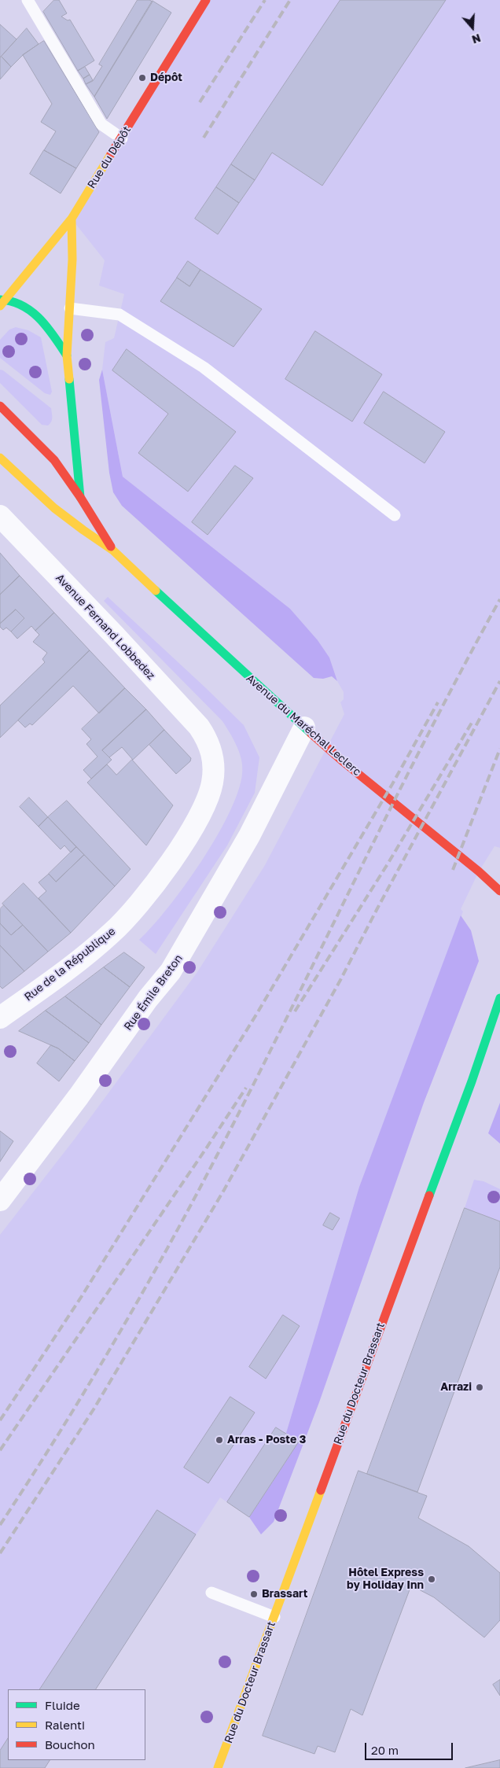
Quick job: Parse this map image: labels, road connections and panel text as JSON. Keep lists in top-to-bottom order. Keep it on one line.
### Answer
{"streets":{"main road":["Rue du Dépôt","Avenue du Maréchal Leclerc","Rue du Docteur Brassart"],"street":["Avenue Fernand Lobbedez","Rue de la République","Rue Émile Breton"]},"crossings":[["Avenue Fernand Lobbedez","Rue de la République"],["Avenue du Maréchal Leclerc","Rue Émile Breton"]],"places":["Dépôt","Arrazi","Arras - Poste 3","Hôtel Express by Holiday Inn","Brassart"],"legend":["Fluide","Ralenti","Bouchon"],"scale_bar":"20 m","north":"bottom"}
